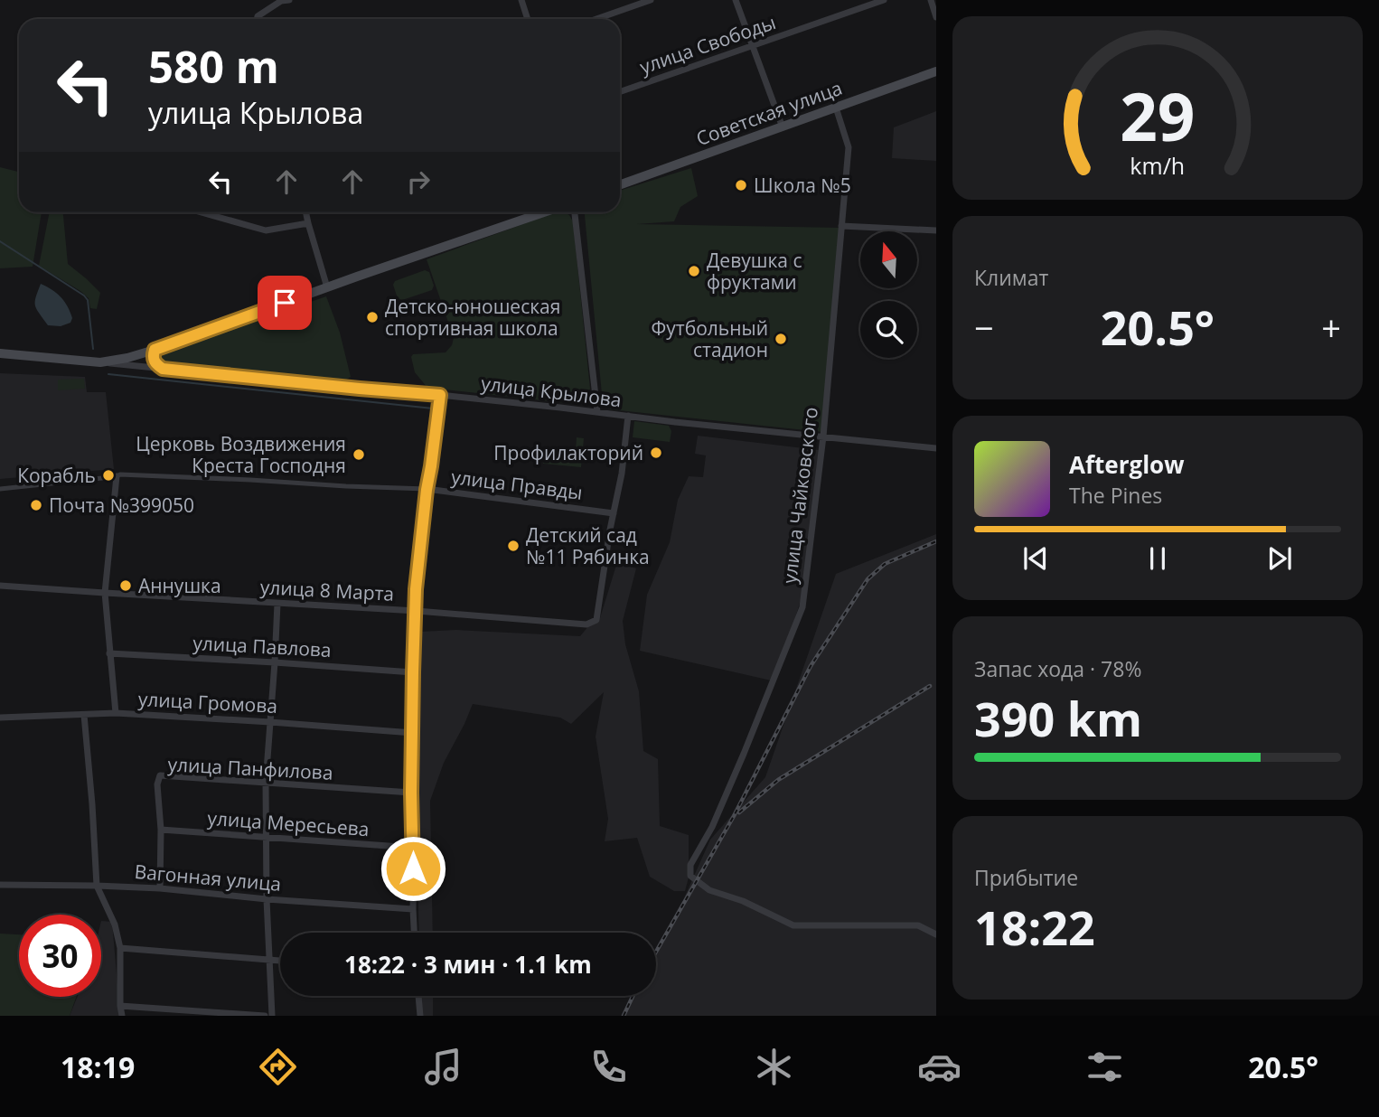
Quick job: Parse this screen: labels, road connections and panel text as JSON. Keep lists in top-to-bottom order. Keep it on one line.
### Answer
{"streets":{"main road":["Советская улица"],"street":["улица Свободы","улица Крылова","улица Правды","улица Чайковского","улица 8 Марта","улица Павлова","улица Громова","улица Панфилова","улица Мересьева","Вагонная улица"]},"crossings":[["Советская улица","улица Чайковского"],["улица Крылова","улица Чайковского"],["улица Крылова","улица 8 Марта"],["улица Правды","улица 8 Марта"],["улица Панфилова","улица Мересьева"],["улица Панфилова","Вагонная улица"]],"places":["Школа №5","Девушка с фруктами","Детско-юношеская спортивная школа","Футбольный стадион","Профилакторий","Церковь Воздвижения Креста Господня","Корабль","Почта №399050","Детский сад №11 Рябинка","Аннушка"],"north":"top","page":{"turn":["580 m","улица Крылова"],"tile":["Климат",["Запас хода · 78%","390 km"],["Прибытие","18:22"]],"heat":["−","20.5°","+"],"song":["Afterglow","The Pines"],"limit":"30","trip":"18:22 · 3 мин · 1.1 km","tabs":["18:19","20.5°"],"gauge":["29","km/h"]}}
